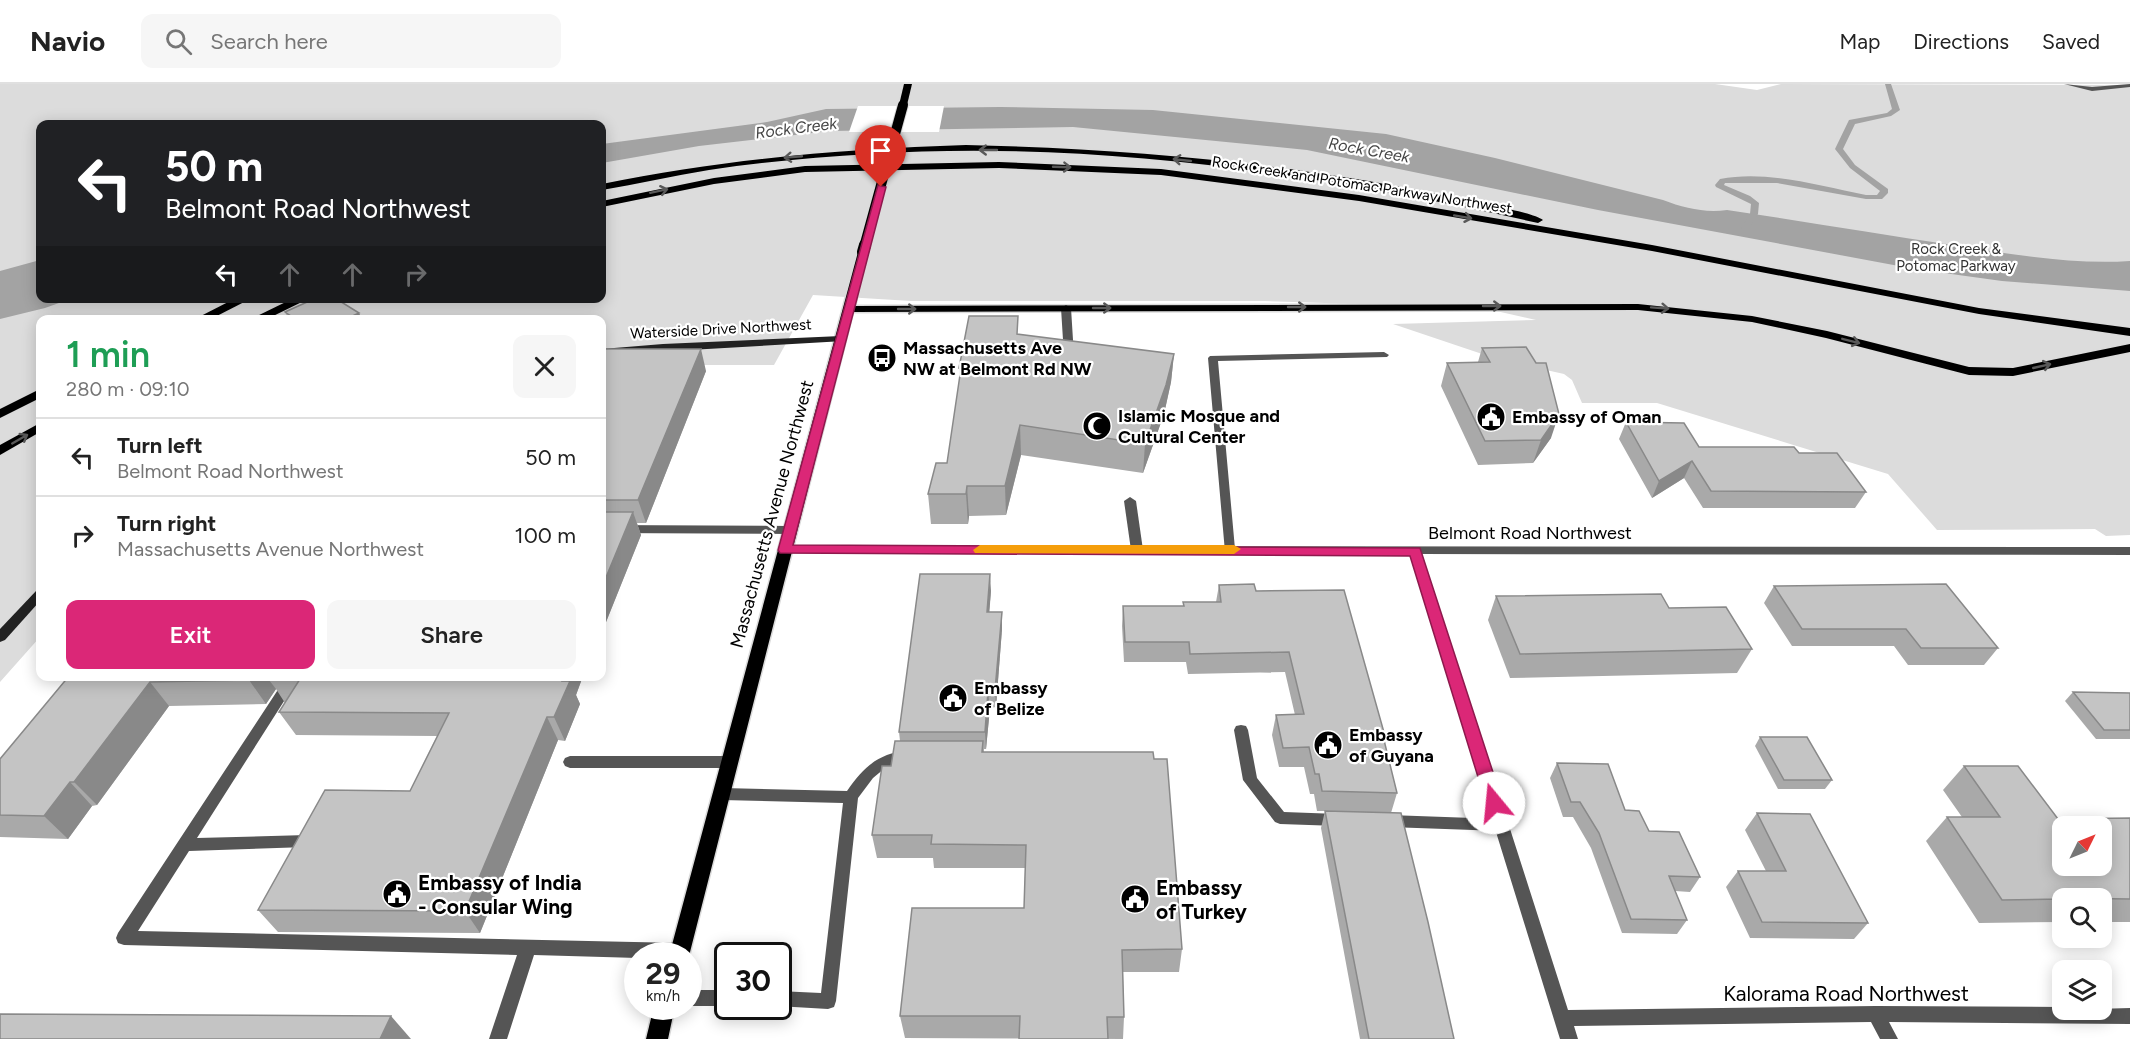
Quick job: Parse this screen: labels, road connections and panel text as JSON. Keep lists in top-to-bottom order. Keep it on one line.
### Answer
{"streets":{"main road":["Rock Creek and Potomac Parkway Northwest","Massachusetts Avenue Northwest"],"street":["Waterside Drive Northwest","Belmont Road Northwest","Kalorama Road Northwest"]},"crossings":[["Waterside Drive Northwest","Massachusetts Avenue Northwest"],["Massachusetts Avenue Northwest","Belmont Road Northwest"]],"water":["Rock Creek"],"parks":["Rock Creek & Potomac Parkway"],"places":{"bus stop":["Massachusetts Ave NW at Belmont Rd NW"],"public building":["Embassy of Oman","Embassy of Belize","Embassy of Guyana","Embassy of India - Consular Wing","Embassy of Turkey"],"mosque":["Islamic Mosque and Cultural Center"]},"north":"top right","page":{"header":"Navio","search":"Search here","nav":["Map","Directions","Saved"],"turn":["50 m","Belmont Road Northwest"],"heading":["1 min","280 m · 09:10"],"list":[{"name":"Turn left","note":"Belmont Road Northwest","value":"50 m"},{"name":"Turn right","note":"Massachusetts Avenue Northwest","value":"100 m"}],"buttons":["Exit","Share"],"speed":"29 km/h","limit":"30"}}
